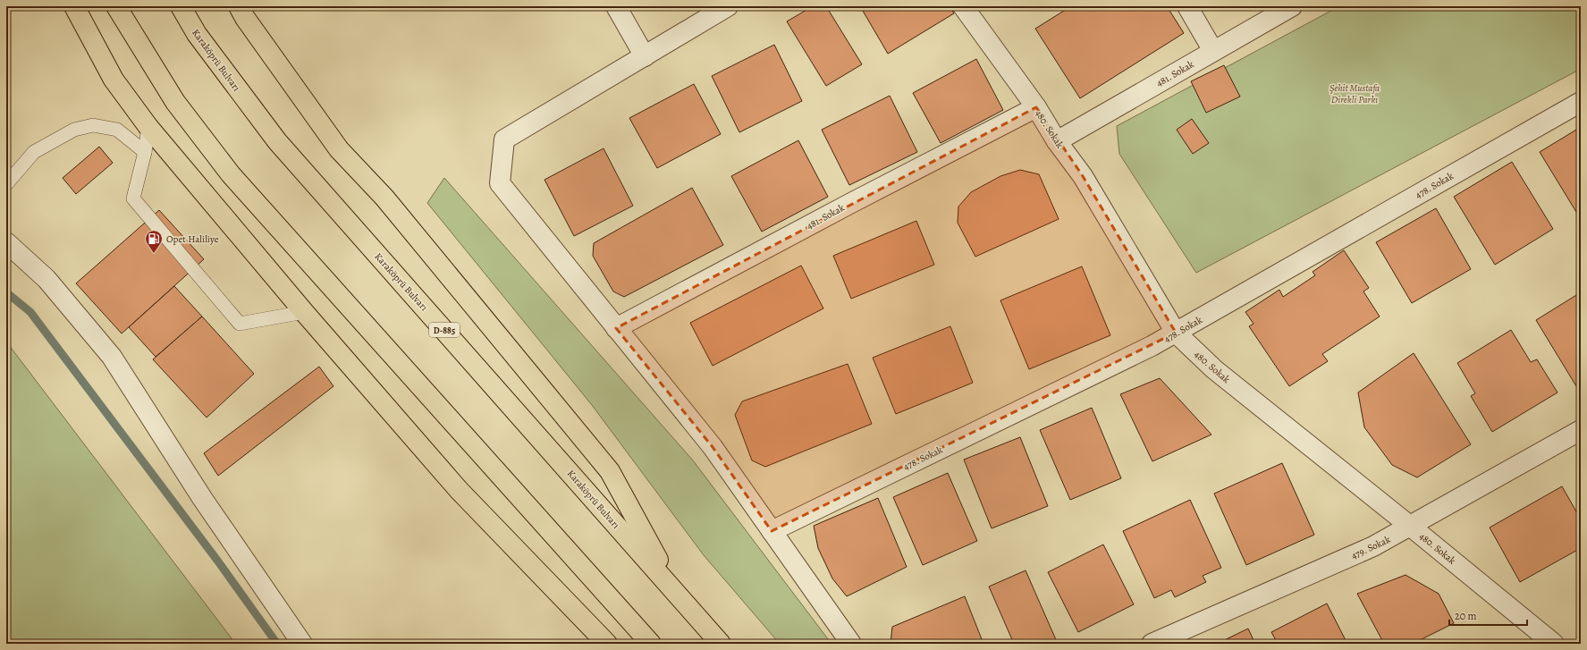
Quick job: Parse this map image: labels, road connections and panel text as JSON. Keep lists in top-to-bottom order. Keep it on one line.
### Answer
{"streets":{"highway":["Karaköprü Bulvarı","D-885"],"street":["481. Sokak","480. Sokak","478. Sokak","479. Sokak"]},"crossings":[["481. Sokak","480. Sokak"],["480. Sokak","478. Sokak"],["480. Sokak","479. Sokak"]],"parks":["Şehit Mustafa Direkli Parkı"],"places":{"fuel station":["Opet Haliliye"]},"scale_bar":"20 m"}
